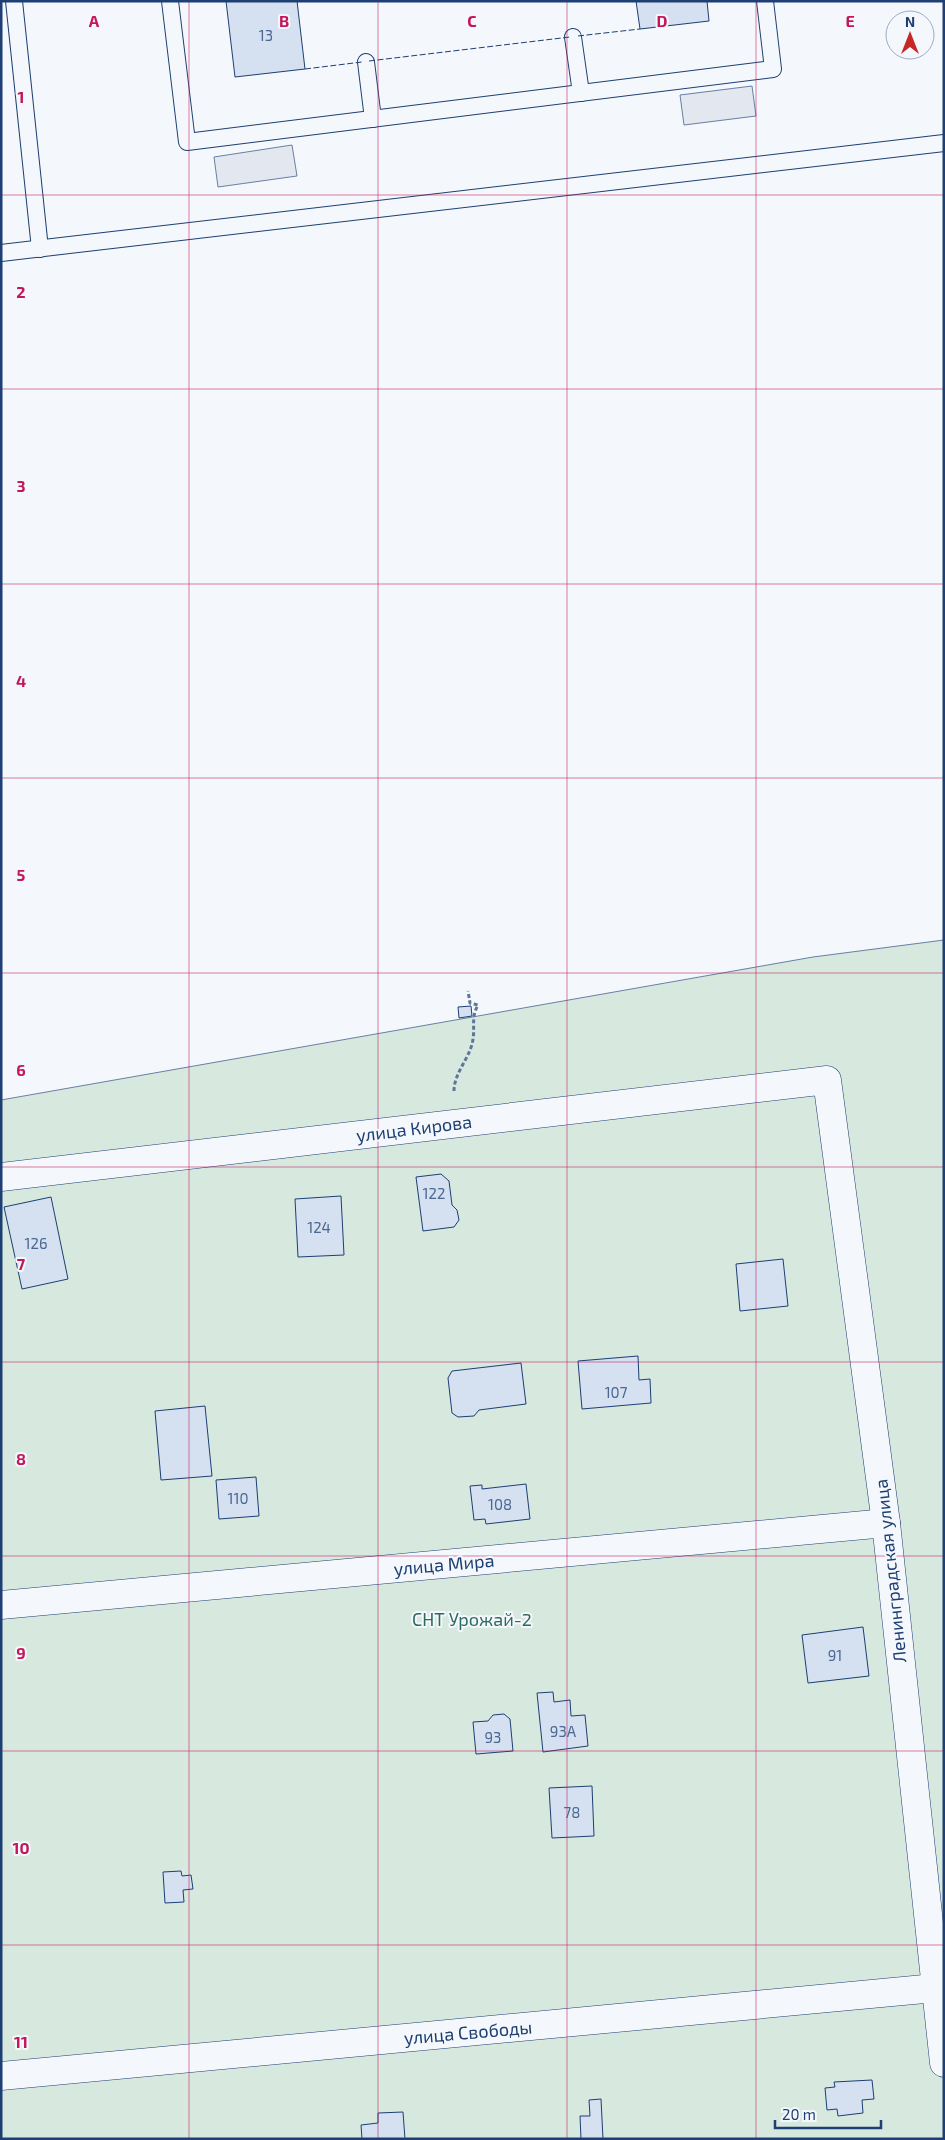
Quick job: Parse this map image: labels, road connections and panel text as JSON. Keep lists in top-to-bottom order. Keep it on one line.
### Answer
{"streets":{"street":["улица Кирова","улица Мира","Ленинградская улица","улица Свободы"]},"crossings":[["улица Кирова","Ленинградская улица"],["улица Мира","Ленинградская улица"],["Ленинградская улица","улица Свободы"]],"parks":["СНТ Урожай-2"],"house_numbers":["13","122","124","126","107","110","108","91","93А","93","78"],"scale_bar":"20 m","north":"top","grid":{"columns":["A","B","C","D","E"],"rows":["1","2","3","4","5","6","7","8","9","10","11"]}}
